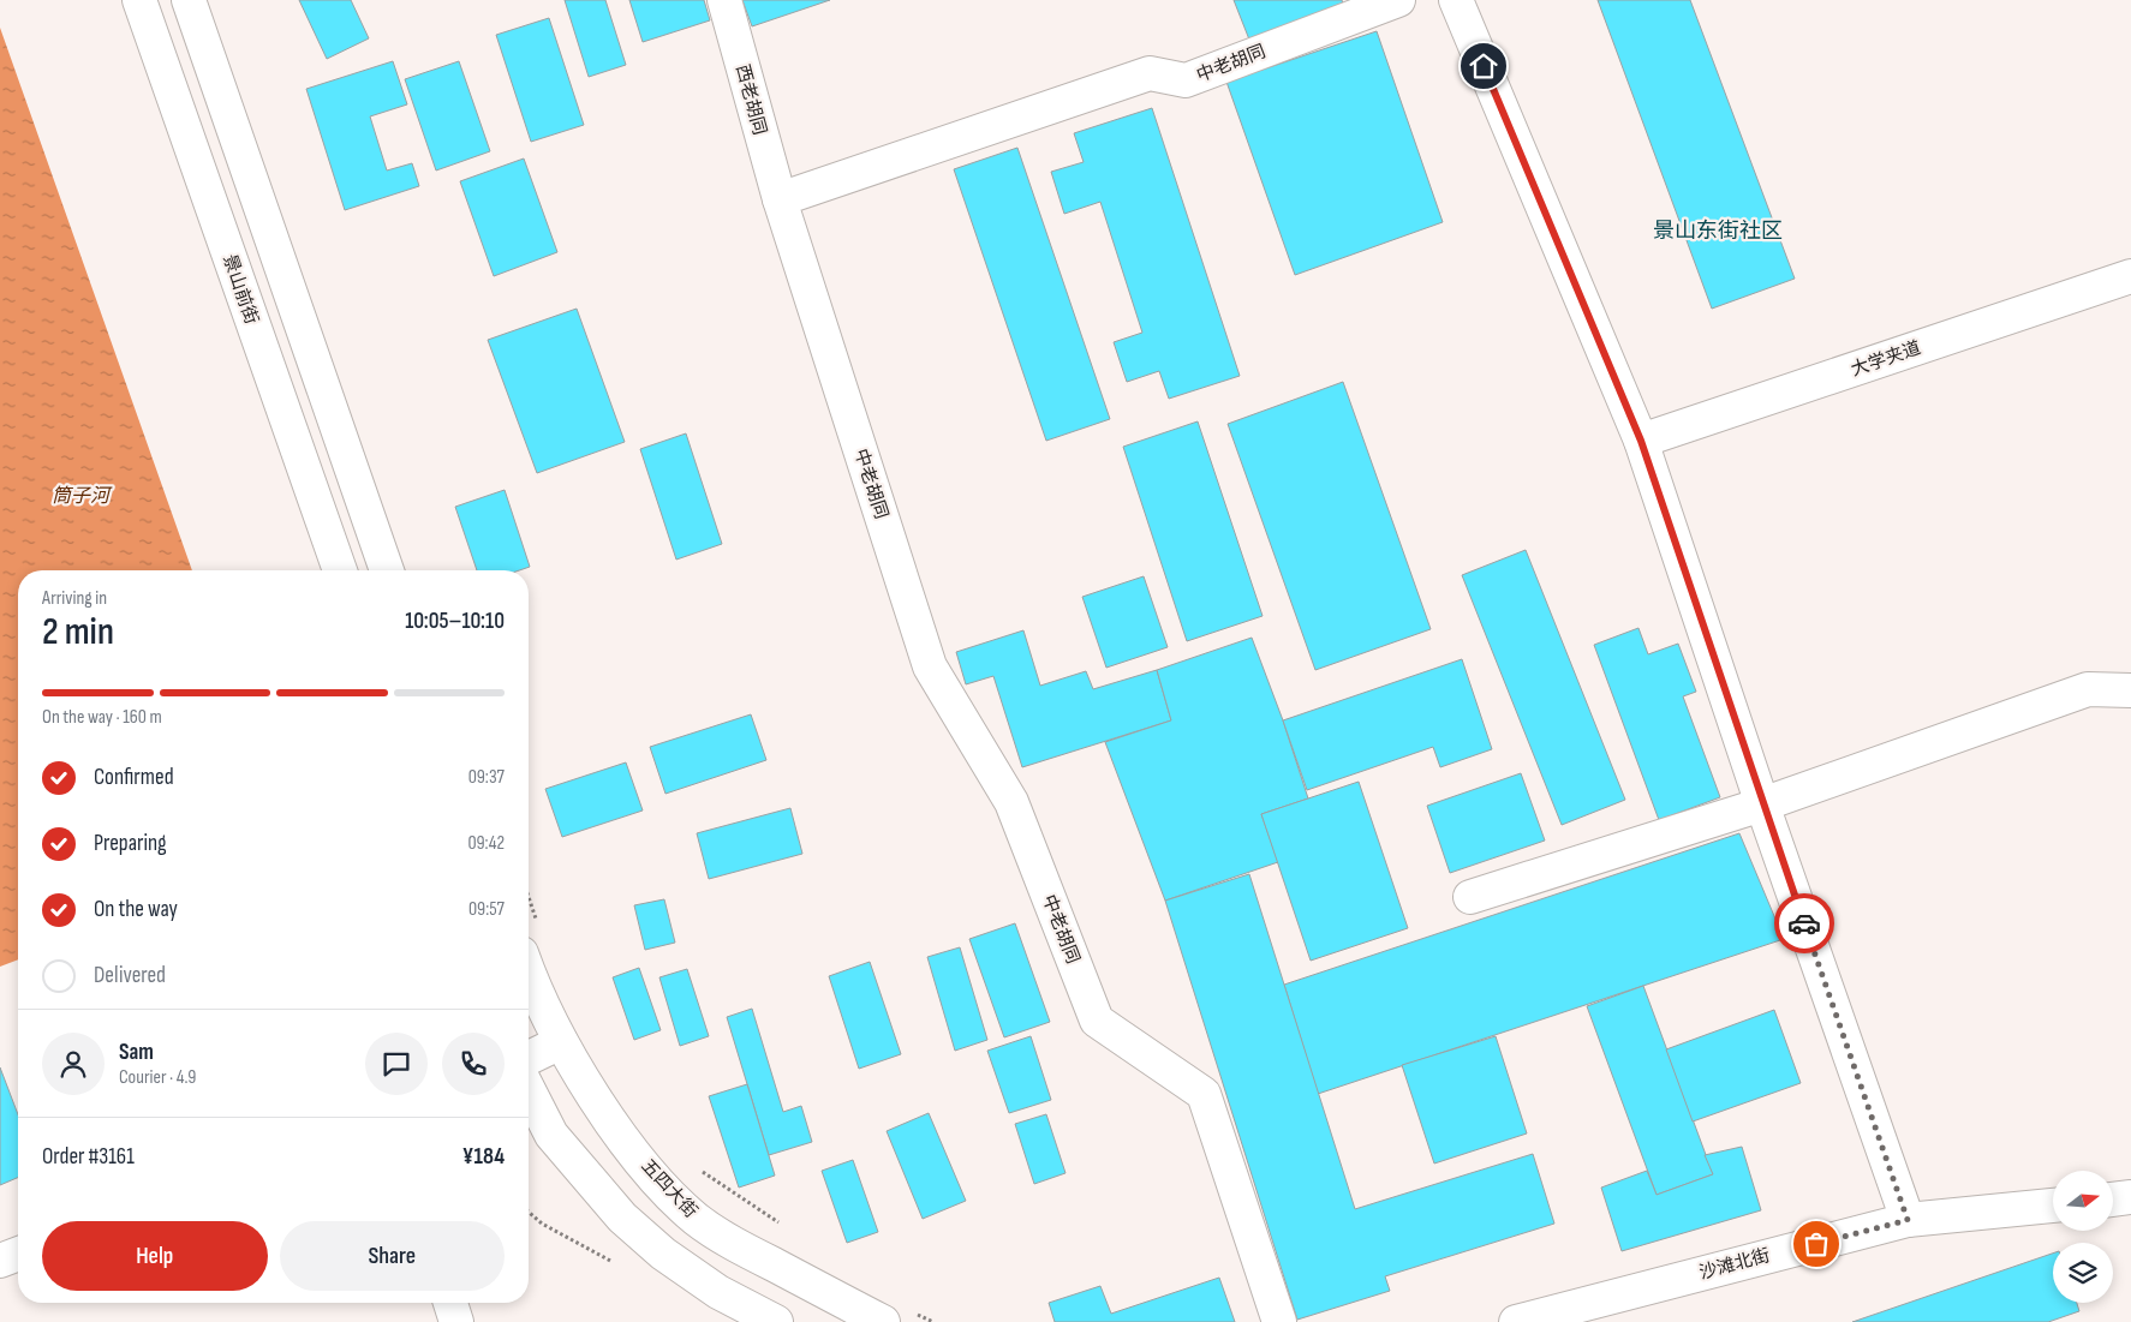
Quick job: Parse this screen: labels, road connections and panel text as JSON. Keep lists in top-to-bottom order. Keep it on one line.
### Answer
{"streets":{"street":["中老胡同","西老胡同","景山前街","大学夹道","五四大街","沙滩北街"]},"crossings":[["中老胡同","西老胡同"]],"districts":["景山东街社区"],"water":["筒子河"],"north":"right","page":{"heading":["2 min","Arriving in","10:05–10:10"],"panel":["Sam","Courier · 4.9","Order #3161","¥184"],"bar":"On the way · 160 m","list":[["Confirmed","09:37"],["Preparing","09:42"],["On the way","09:57"],"Delivered"],"buttons":["Help","Share"]}}
